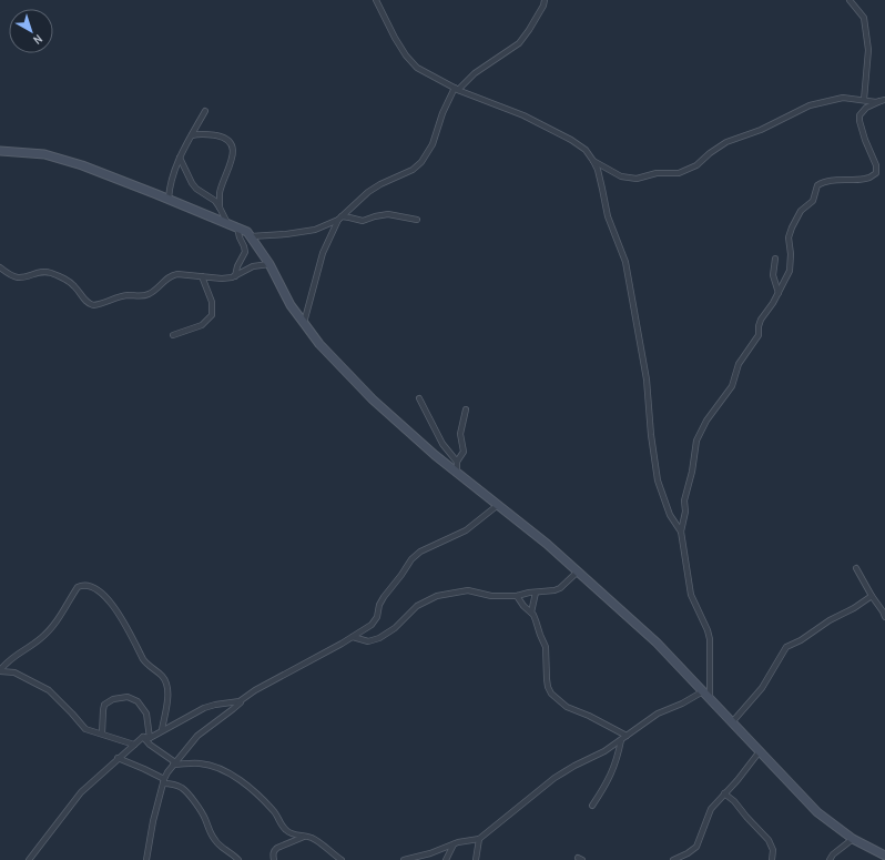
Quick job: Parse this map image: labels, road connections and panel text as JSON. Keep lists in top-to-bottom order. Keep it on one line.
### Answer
{"north":"bottom right"}
